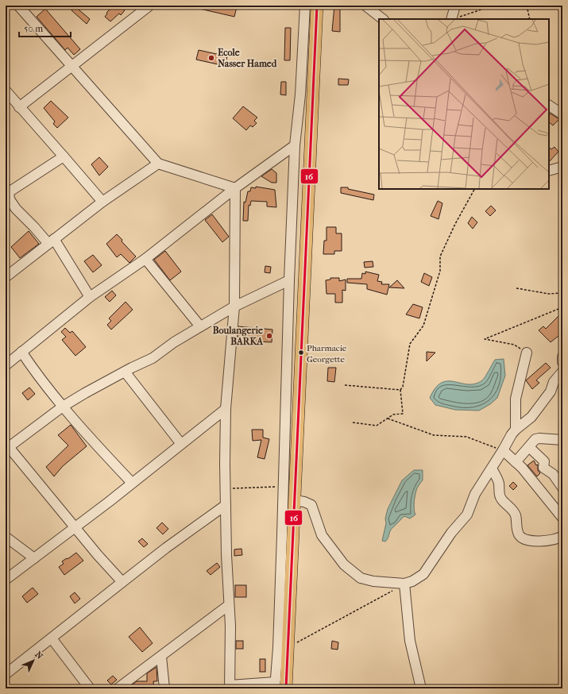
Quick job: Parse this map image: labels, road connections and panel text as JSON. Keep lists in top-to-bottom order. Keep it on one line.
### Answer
{"places":["Ecole Nasser Hamed","Boulangerie BARKA","Pharmacie Georgette"],"lines":["transit line 16"],"scale_bar":"50 m","north":"top right"}
